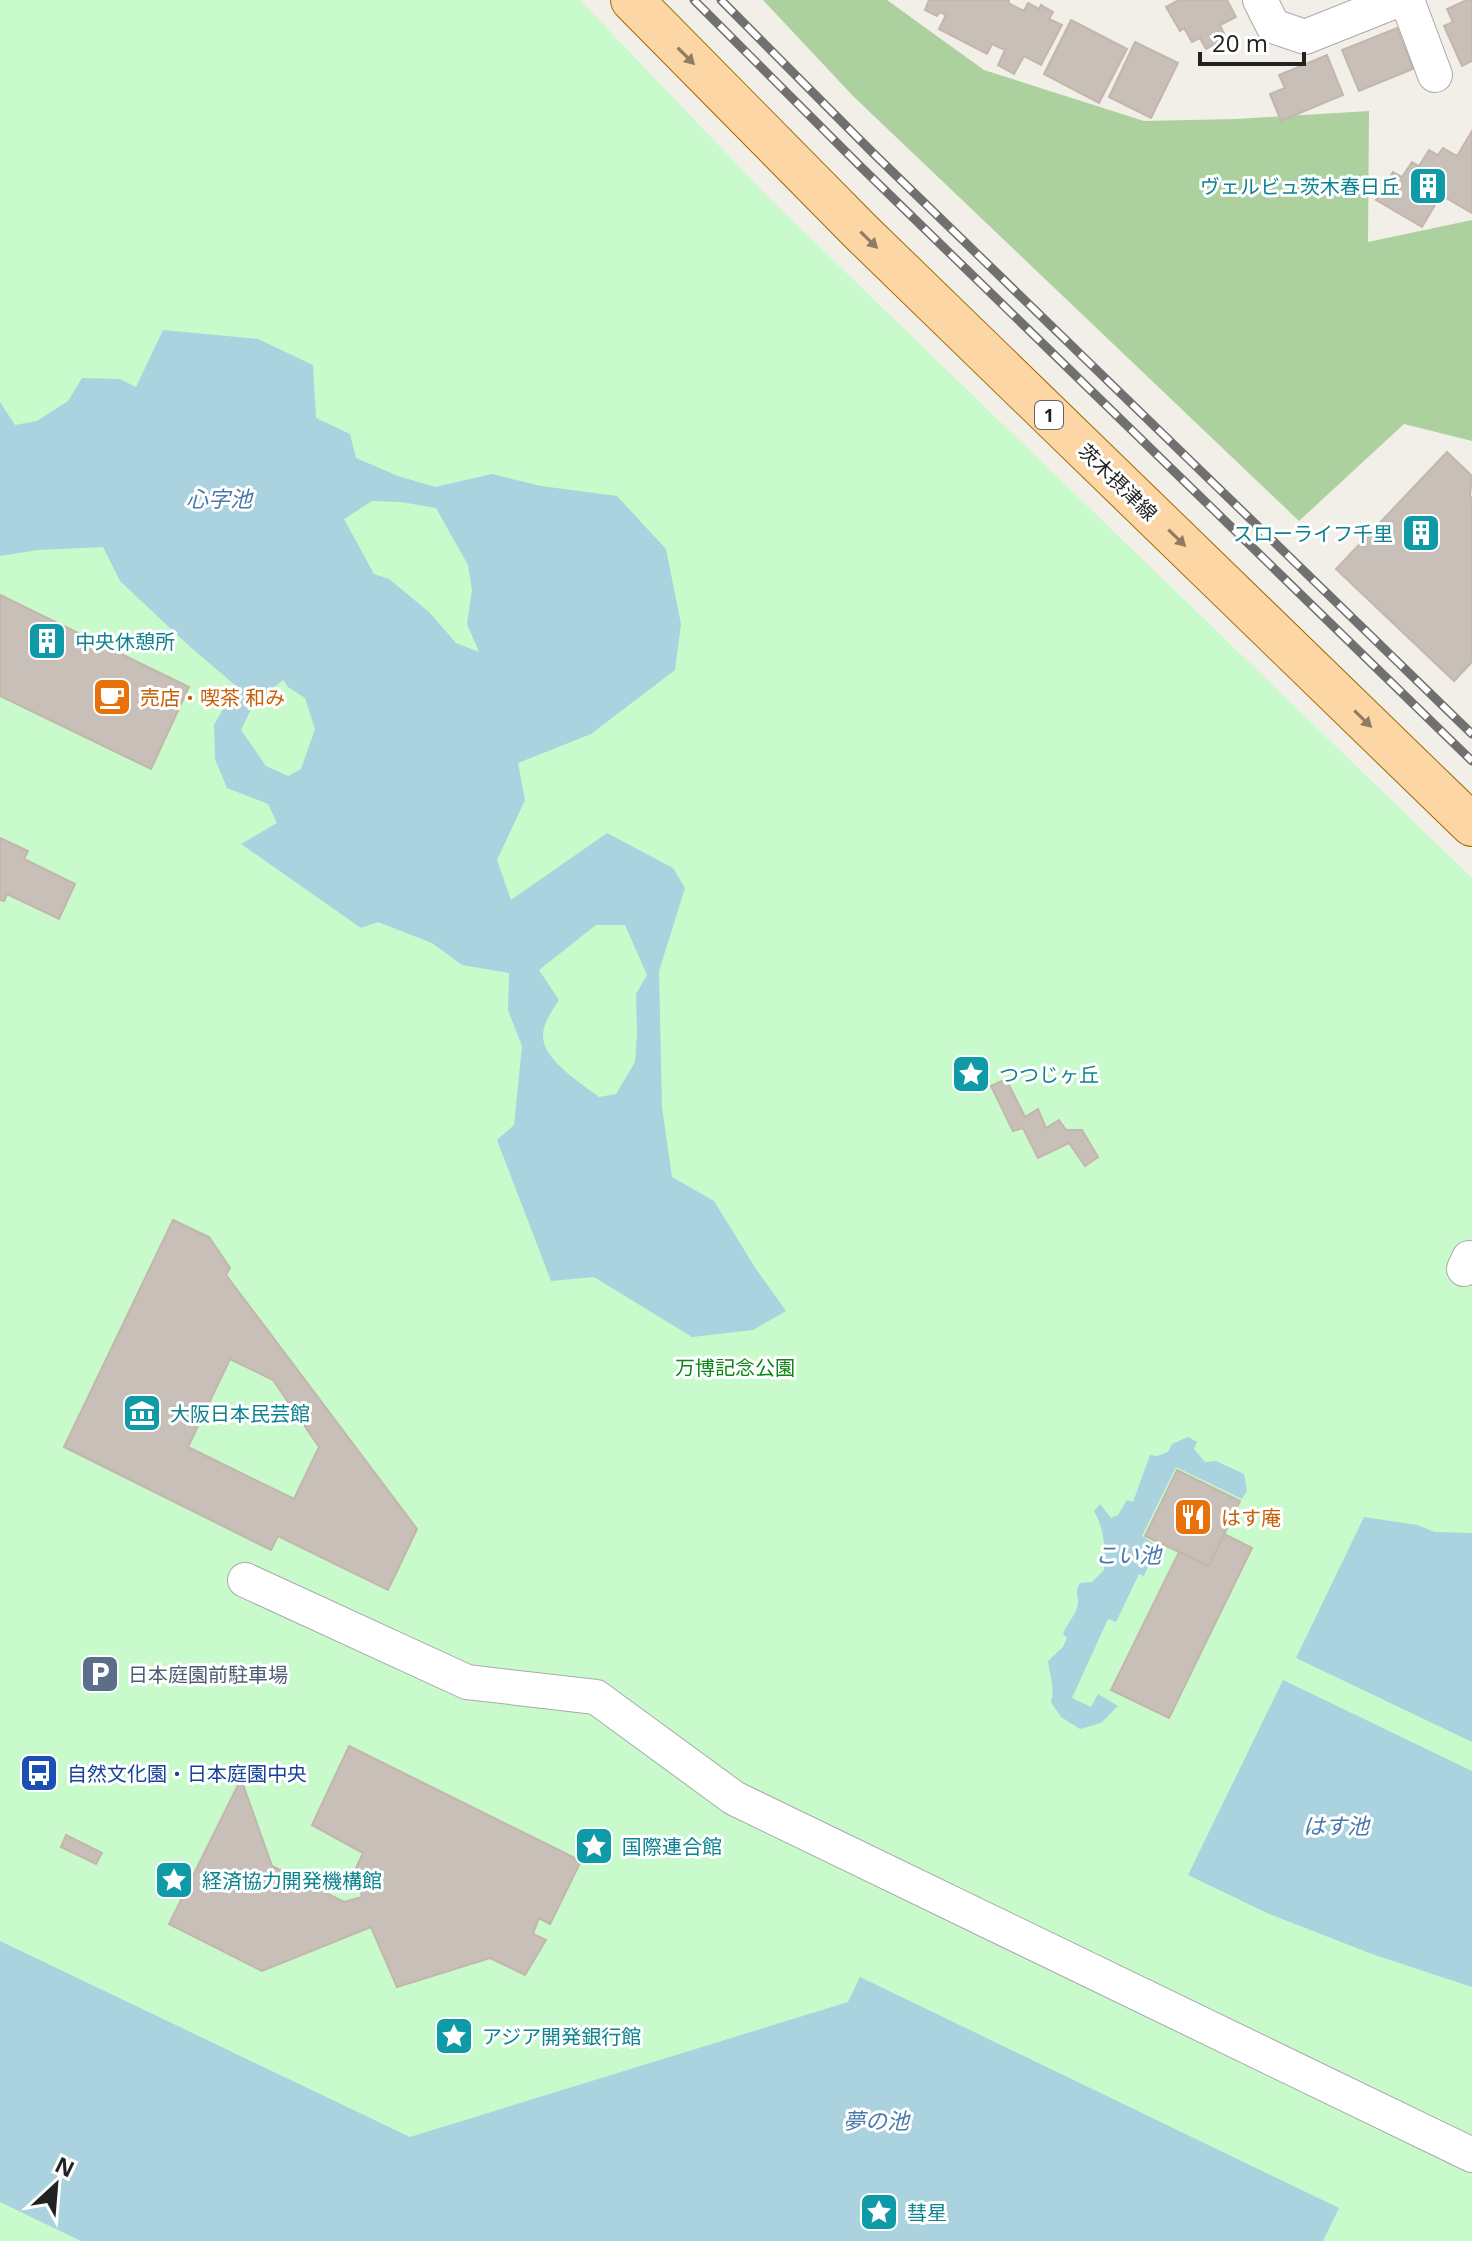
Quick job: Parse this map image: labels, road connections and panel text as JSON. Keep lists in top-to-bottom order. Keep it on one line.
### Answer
{"streets":{"main road":["1","茨木摂津線"]},"one_way":["茨木摂津線"],"water":["心字池","こい池","はす池","夢の池"],"parks":["万博記念公園"],"places":{"building":["ヴェルビュ茨木春日丘","スローライフ千里","中央休憩所"],"cafe":["売店・喫茶 和み"],"place":["つつじヶ丘","国際連合館","経済協力開発機構館","アジア開発銀行館","彗星"],"museum":["大阪日本民芸館"],"restaurant":["はす庵"],"parking":["日本庭園前駐車場"],"bus stop":["自然文化園・日本庭園中央"]},"scale_bar":"20 m","north":"top right"}
